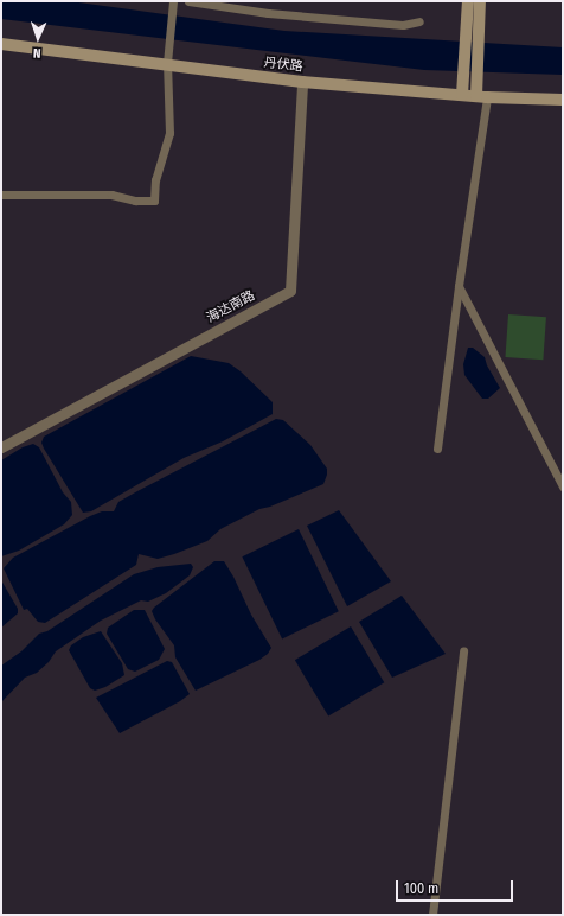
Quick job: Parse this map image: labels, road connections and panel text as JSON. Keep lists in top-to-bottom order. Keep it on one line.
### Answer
{"streets":{"main road":["丹伏路"],"street":["海达南路"]},"crossings":[["丹伏路","海达南路"]],"scale_bar":"100 m","north":"bottom"}
